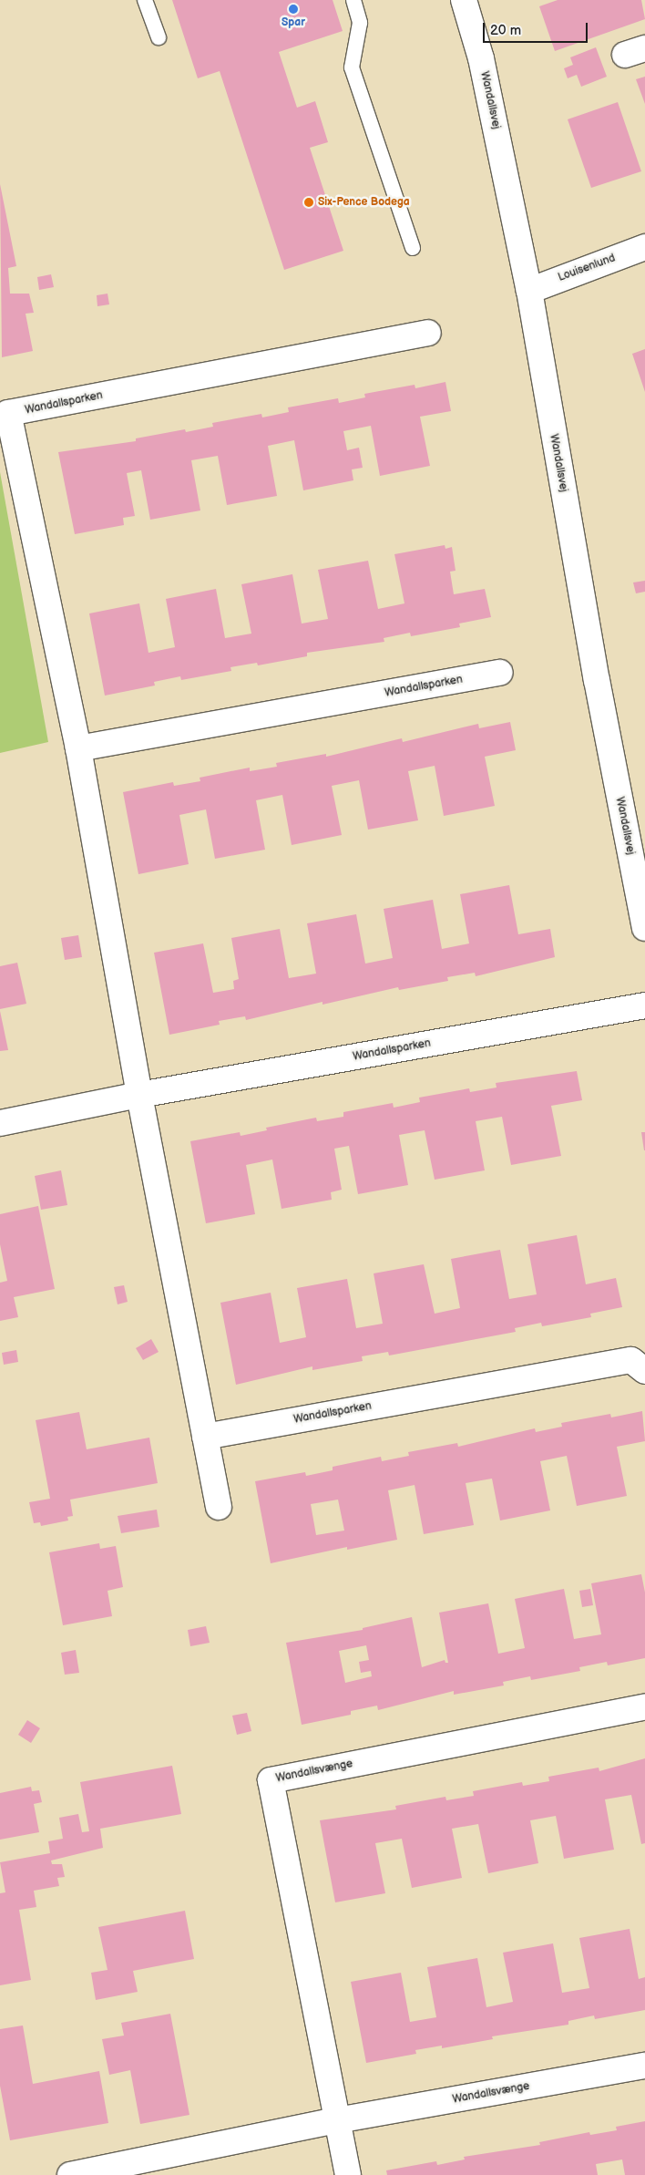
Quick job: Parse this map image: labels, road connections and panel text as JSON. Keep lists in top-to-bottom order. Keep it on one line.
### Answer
{"streets":{"street":["Wandallsvej","Louisenlund","Wandallsparken","Wandallsvænge"]},"crossings":[["Wandallsvej","Louisenlund"]],"places":["Spar","Six-Pence Bodega"],"scale_bar":"20 m"}
